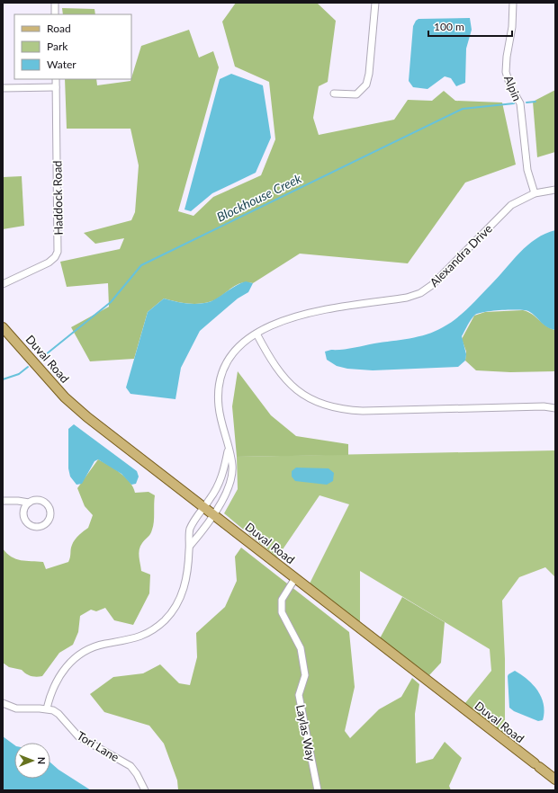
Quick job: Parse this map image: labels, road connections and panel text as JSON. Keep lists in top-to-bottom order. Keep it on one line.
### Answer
{"streets":{"main road":["Duval Road"],"street":["Alpin","Haddock Road","Alexandra Drive","Laylas Way","Tori Lane"]},"crossings":[["Alpin","Alexandra Drive"],["Alexandra Drive","Duval Road"],["Alexandra Drive","Tori Lane"],["Duval Road","Laylas Way"]],"water":["Blockhouse Creek"],"legend":["Road","Park","Water"],"scale_bar":"100 m","north":"right"}
